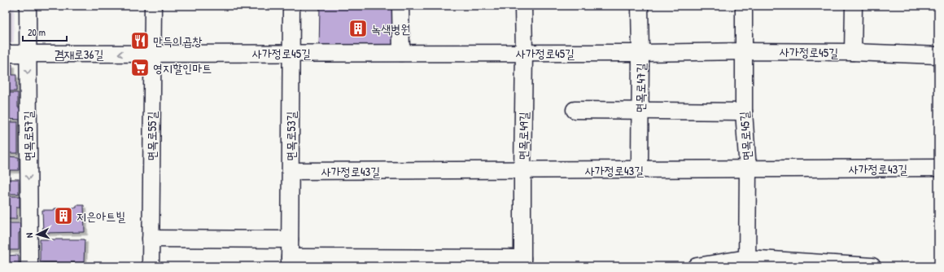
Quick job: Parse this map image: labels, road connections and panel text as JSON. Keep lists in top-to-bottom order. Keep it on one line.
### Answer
{"streets":{"street":["사가정로45길","겸재로36길","면목로47길","면목로57길","면목로55길","면목로53길","면목로49길","면목로45길","사가정로43길"]},"crossings":[["사가정로45길","겸재로36길"],["사가정로45길","면목로47길"],["사가정로45길","면목로55길"],["사가정로45길","면목로53길"],["사가정로45길","면목로49길"],["사가정로45길","면목로45길"],["겸재로36길","면목로57길"],["겸재로36길","면목로55길"],["면목로47길","사가정로43길"],["면목로53길","사가정로43길"],["면목로49길","사가정로43길"],["면목로45길","사가정로43길"]],"one_way":["겸재로36길","면목로57길"],"places":{"building":["녹색병원","지은아트빌"],"restaurant":["만득이곱창"],"supermarket":["영지할인마트"]},"scale_bar":"20 m","north":"left"}
